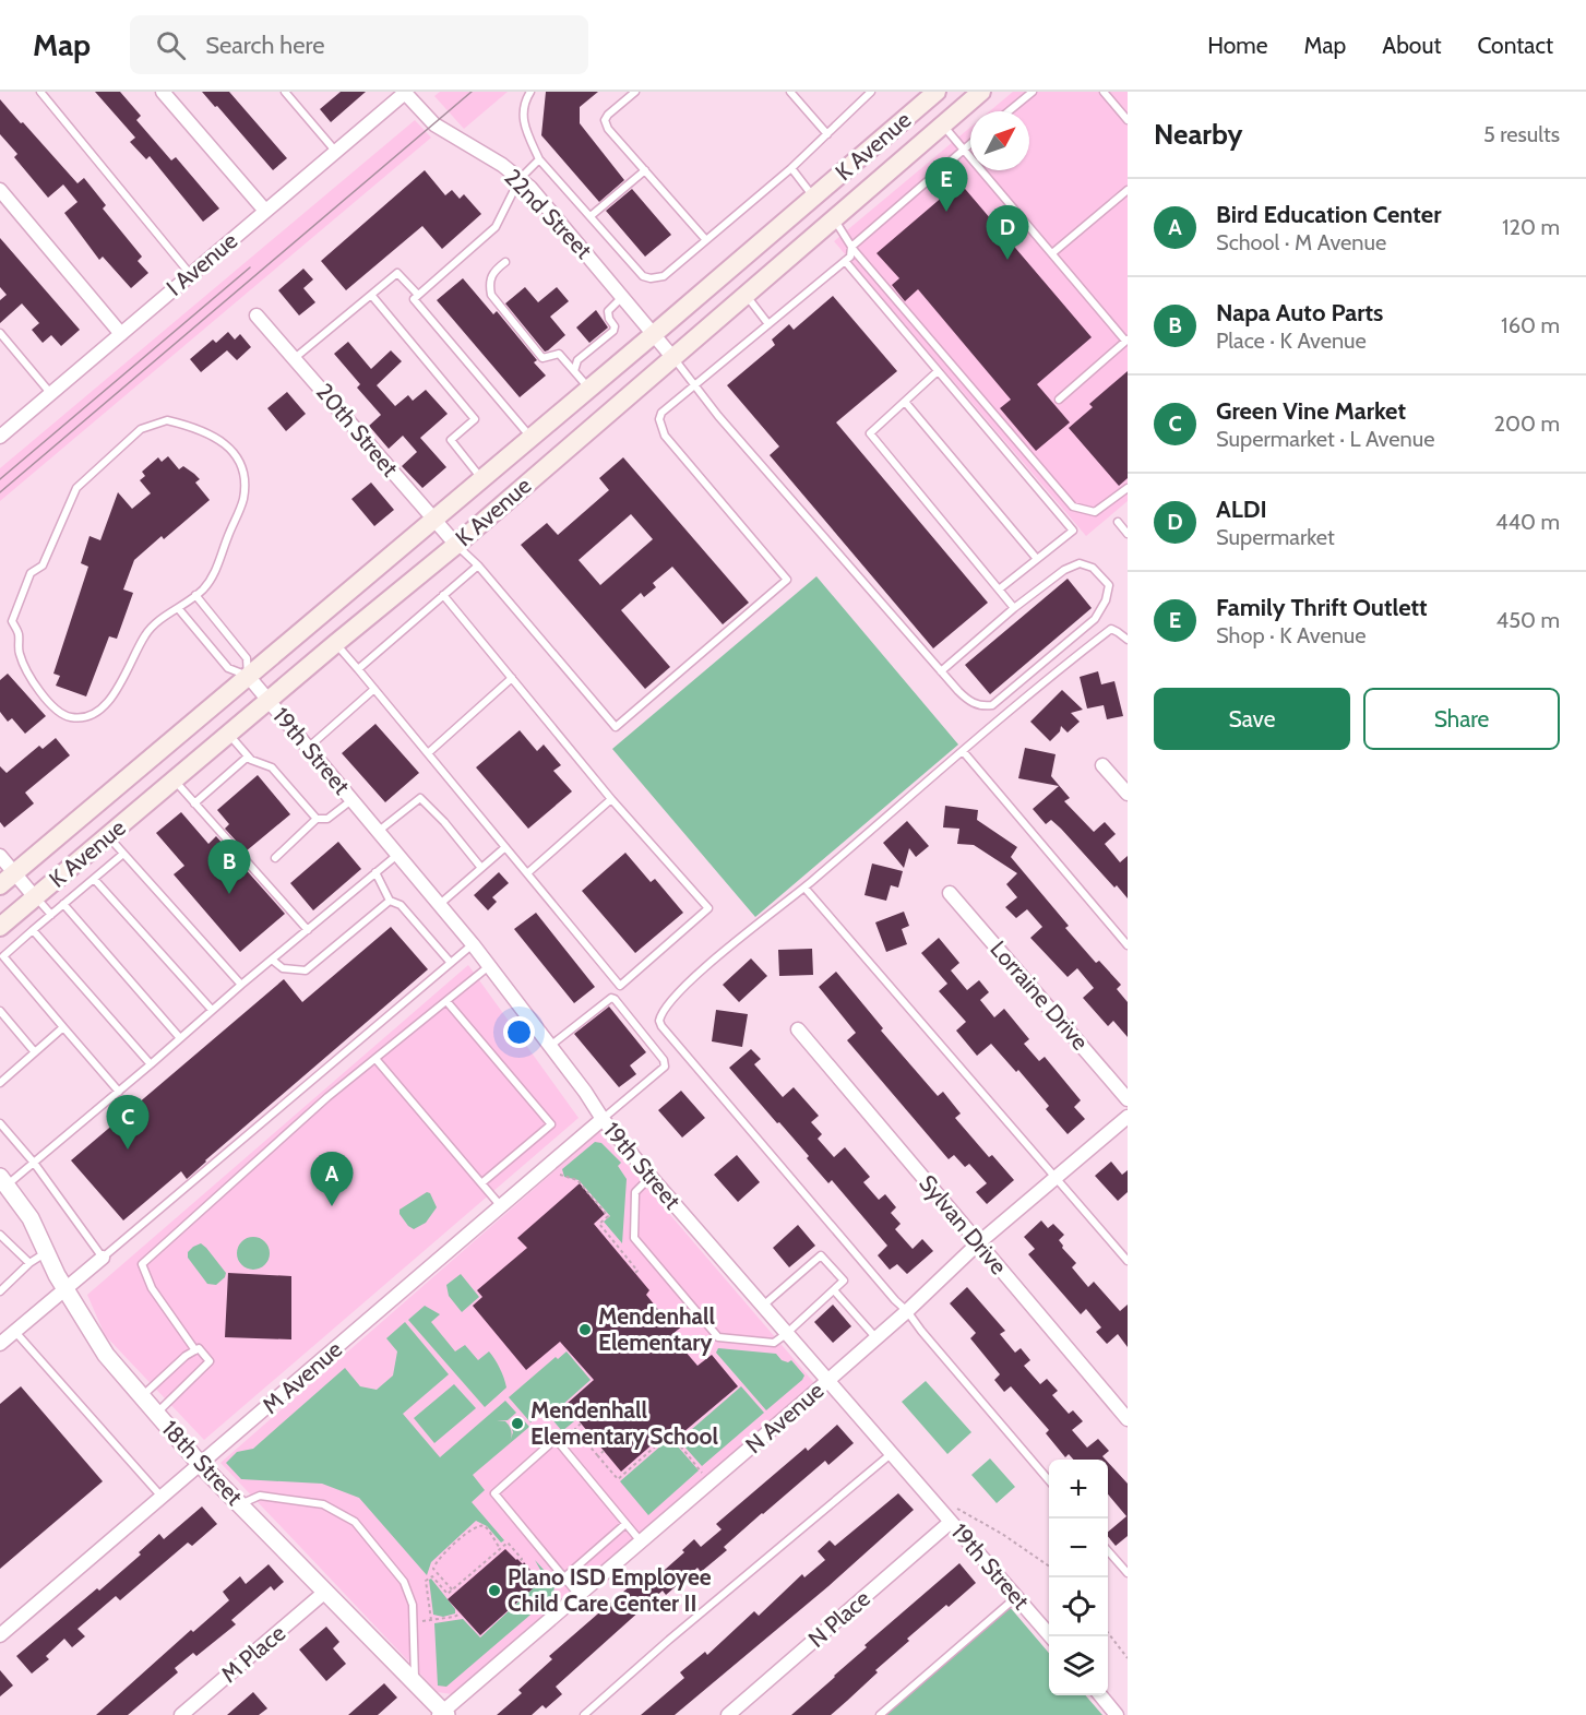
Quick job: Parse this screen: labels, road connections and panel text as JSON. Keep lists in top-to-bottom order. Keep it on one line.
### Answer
{"streets":{"main road":["K Avenue"],"street":["22nd Street","I Avenue","20th Street","19th Street","Lorraine Drive","Sylvan Drive","M Avenue","N Avenue","18th Street","N Place","M Place"]},"crossings":[["K Avenue","22nd Street"],["K Avenue","20th Street"],["K Avenue","19th Street"],["22nd Street","I Avenue"],["19th Street","M Avenue"],["19th Street","N Avenue"],["19th Street","N Place"],["Sylvan Drive","N Avenue"],["M Avenue","18th Street"],["N Avenue","18th Street"],["18th Street","M Place"]],"places":["Mendenhall Elementary","Mendenhall Elementary School","Plano ISD Employee Child Care Center II"],"north":"top right","page":{"header":"Map","search":"Search here","nav":["Home","Map","About","Contact"],"heading":["Nearby","5 results"],"pins":["E","D","B","C","A"],"list":[{"mark":"A","name":"Bird Education Center","note":"School · M Avenue","value":"120 m"},{"mark":"B","name":"Napa Auto Parts","note":"Place · K Avenue","value":"160 m"},{"mark":"C","name":"Green Vine Market","note":"Supermarket · L Avenue","value":"200 m"},{"mark":"D","name":"ALDI","note":"Supermarket","value":"440 m"},{"mark":"E","name":"Family Thrift Outlett","note":"Shop · K Avenue","value":"450 m"}],"buttons":["Save","Share"],"map_buttons":["+","−"]}}
